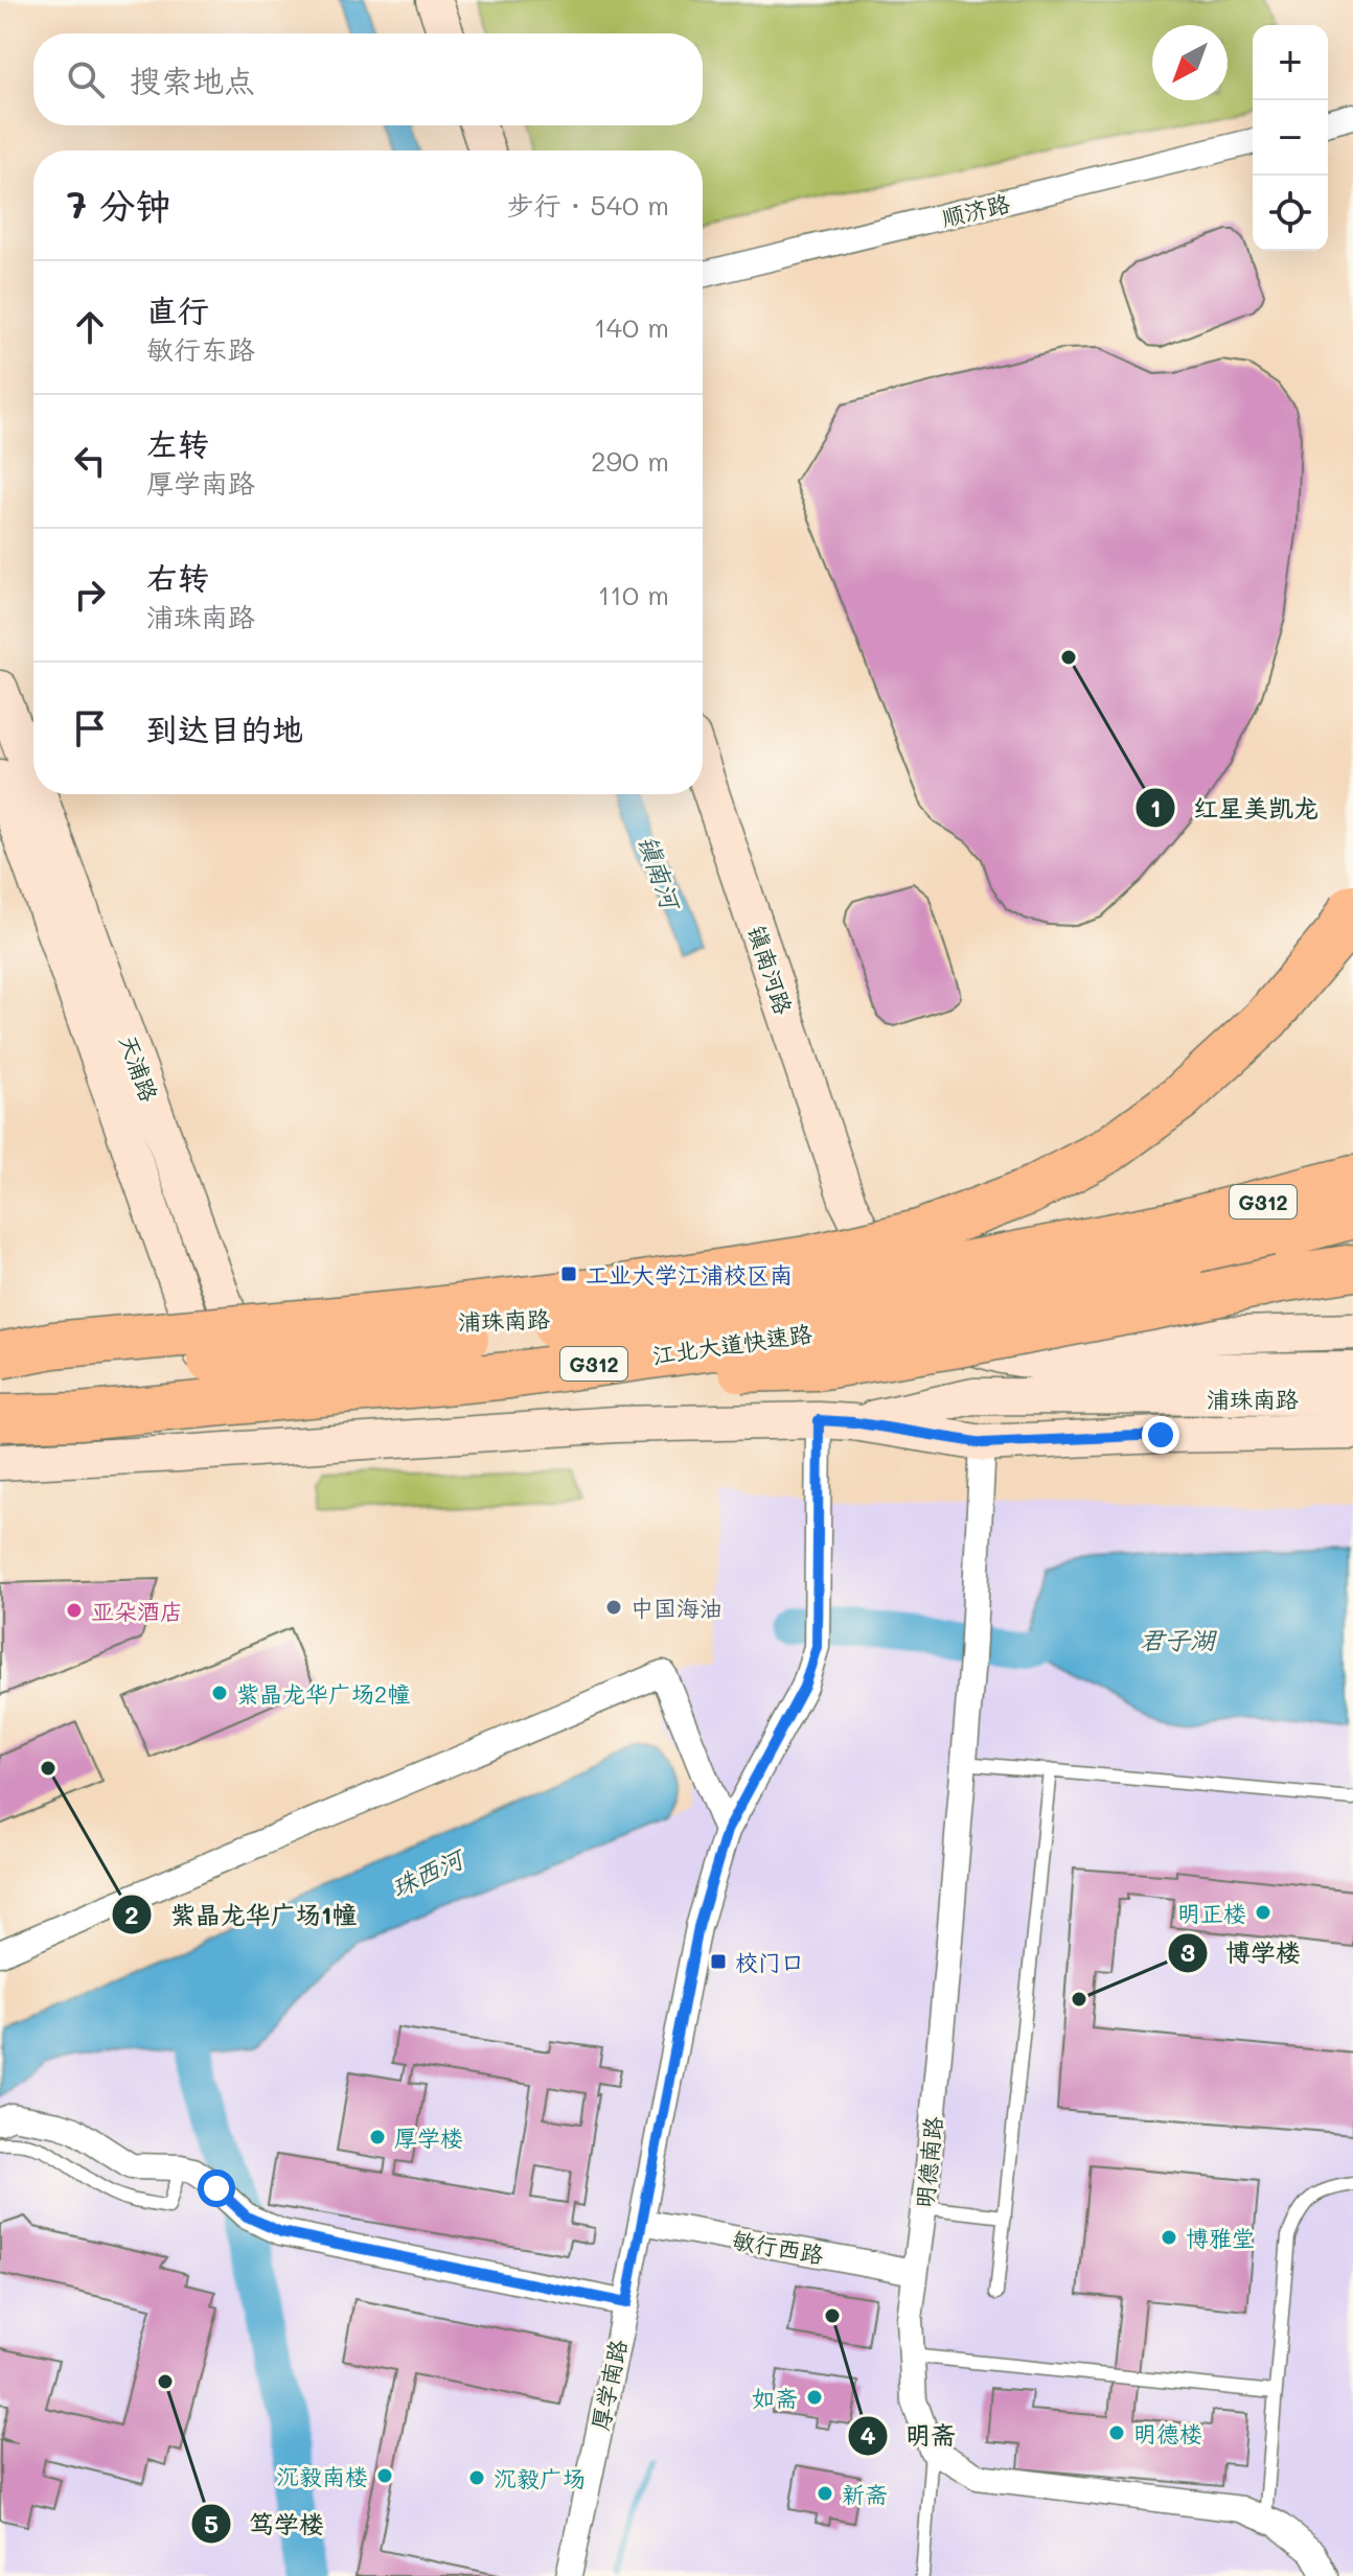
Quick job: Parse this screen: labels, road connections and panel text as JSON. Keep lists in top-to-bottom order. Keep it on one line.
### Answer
{"streets":{"highway":["G312","江北大道快速路"],"street":["顺济路","镇南河路","天浦路","浦珠南路","明德南路","敏行西路","厚学南路"]},"crossings":[["镇南河路","浦珠南路"],["天浦路","浦珠南路"],["浦珠南路","明德南路"],["浦珠南路","厚学南路"],["明德南路","敏行西路"],["敏行西路","厚学南路"]],"water":["镇南河","君子湖","珠西河"],"places":{"other":["红星美凯龙","中国海油","亚朵酒店","紫晶龙华广场2幢","紫晶龙华广场1幢","明正楼","博学楼","厚学楼","博雅堂","明斋","笃学楼","如斋","明德楼","沉毅南楼","沉毅广场","新斋"],"transit":["工业大学江浦校区南","校门口"]},"north":"bottom left","page":{"map_buttons":["+","−"],"search":"搜索地点","heading":["7 分钟","步行 · 540 m"],"list":[["直行","敏行东路","140 m"],["左转","厚学南路","290 m"],["右转","浦珠南路","110 m"],"到达目的地"]}}
